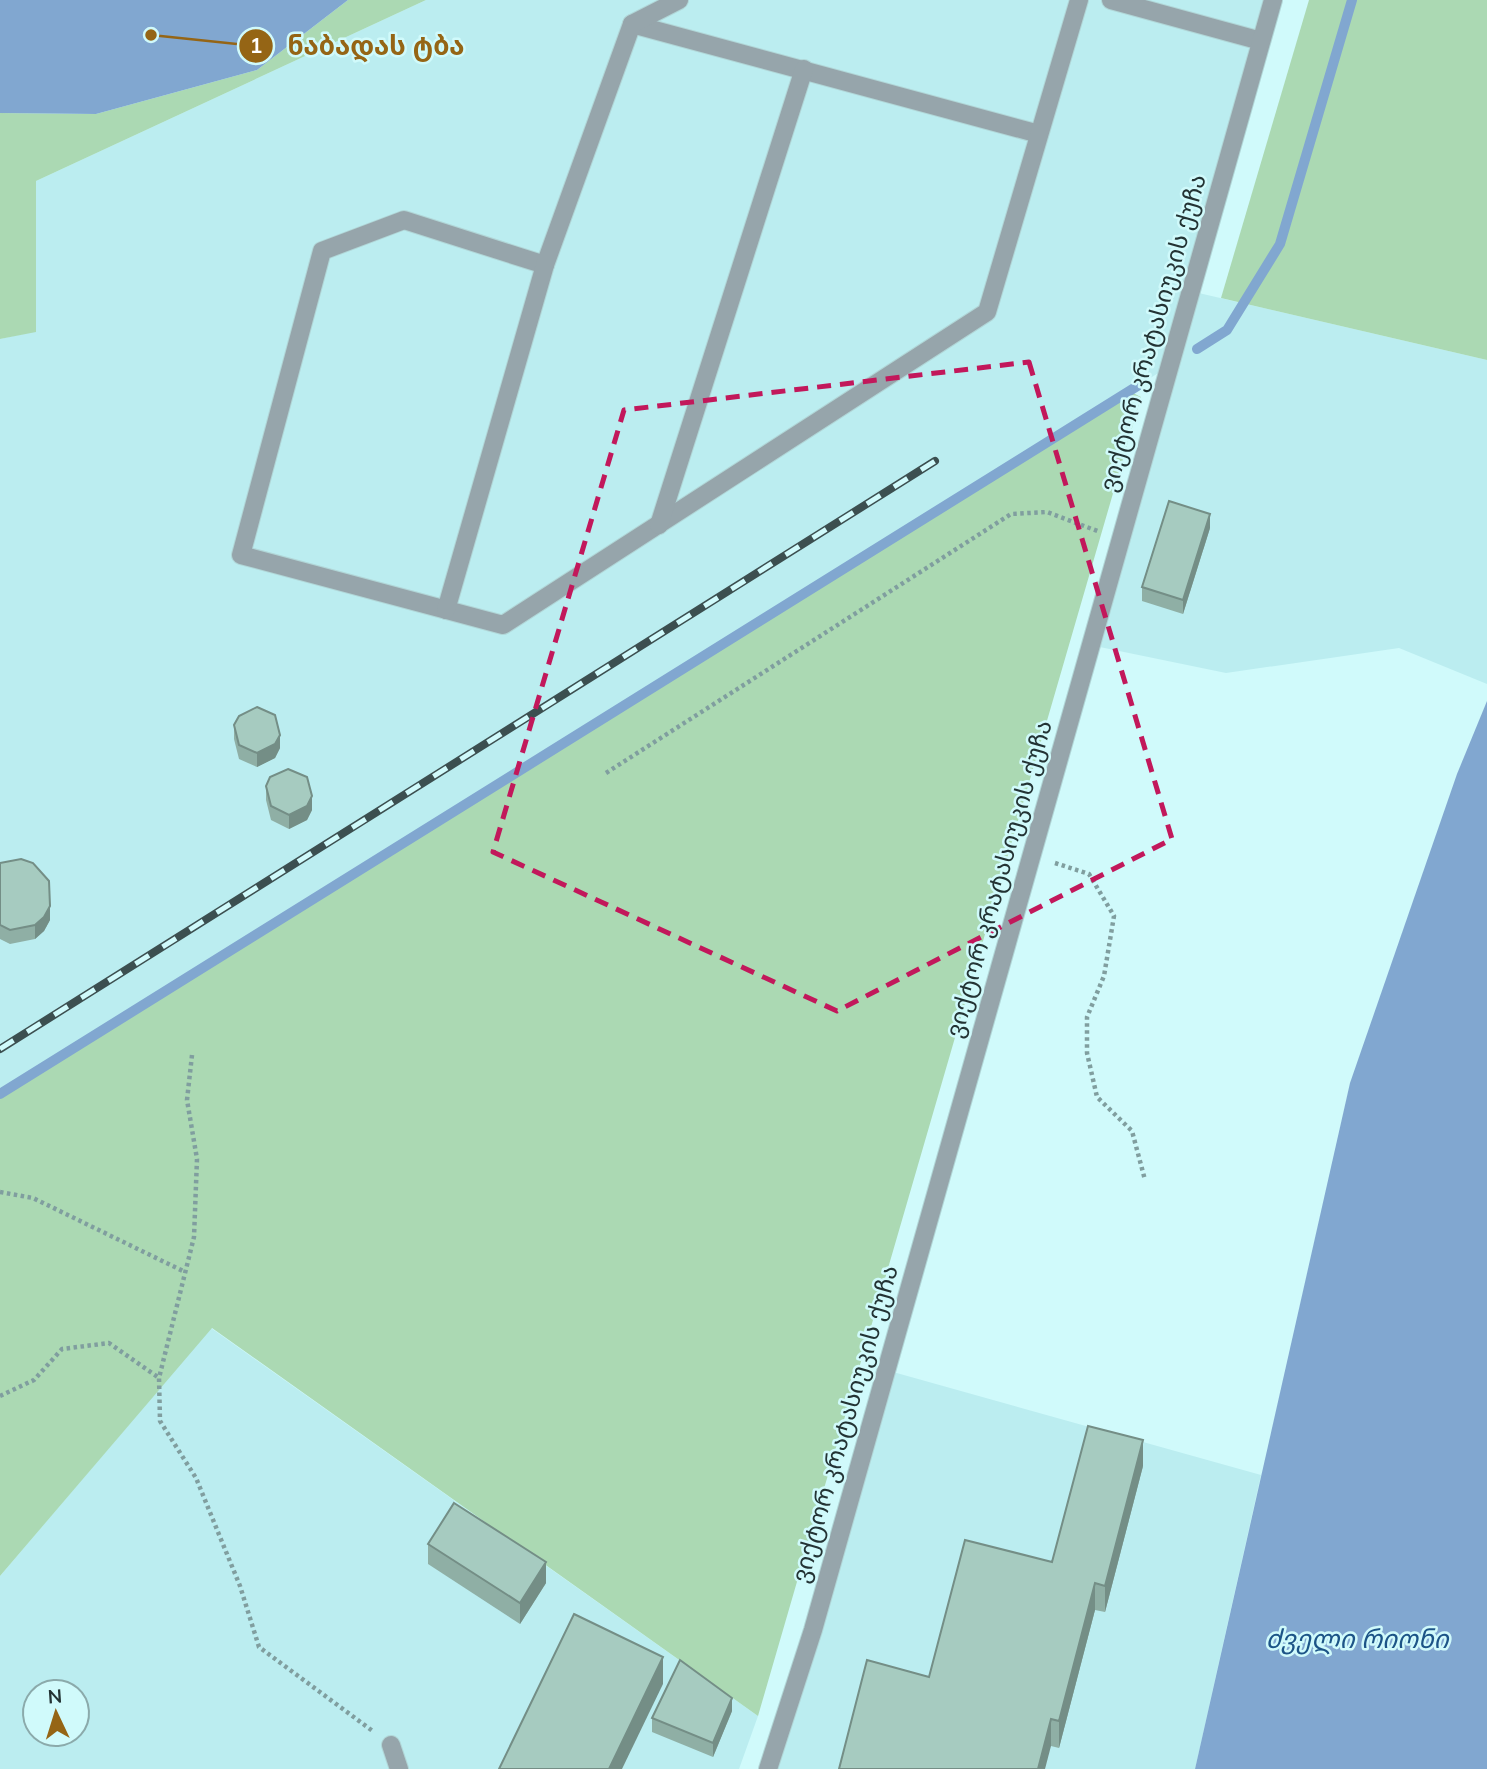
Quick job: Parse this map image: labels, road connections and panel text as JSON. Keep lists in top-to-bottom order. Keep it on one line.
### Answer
{"streets":{"street":["ვიქტორ კრატასიუკის ქუჩა"]},"water":["ძველი რიონი"],"places":["ნაბადას ტბა"],"north":"top"}
